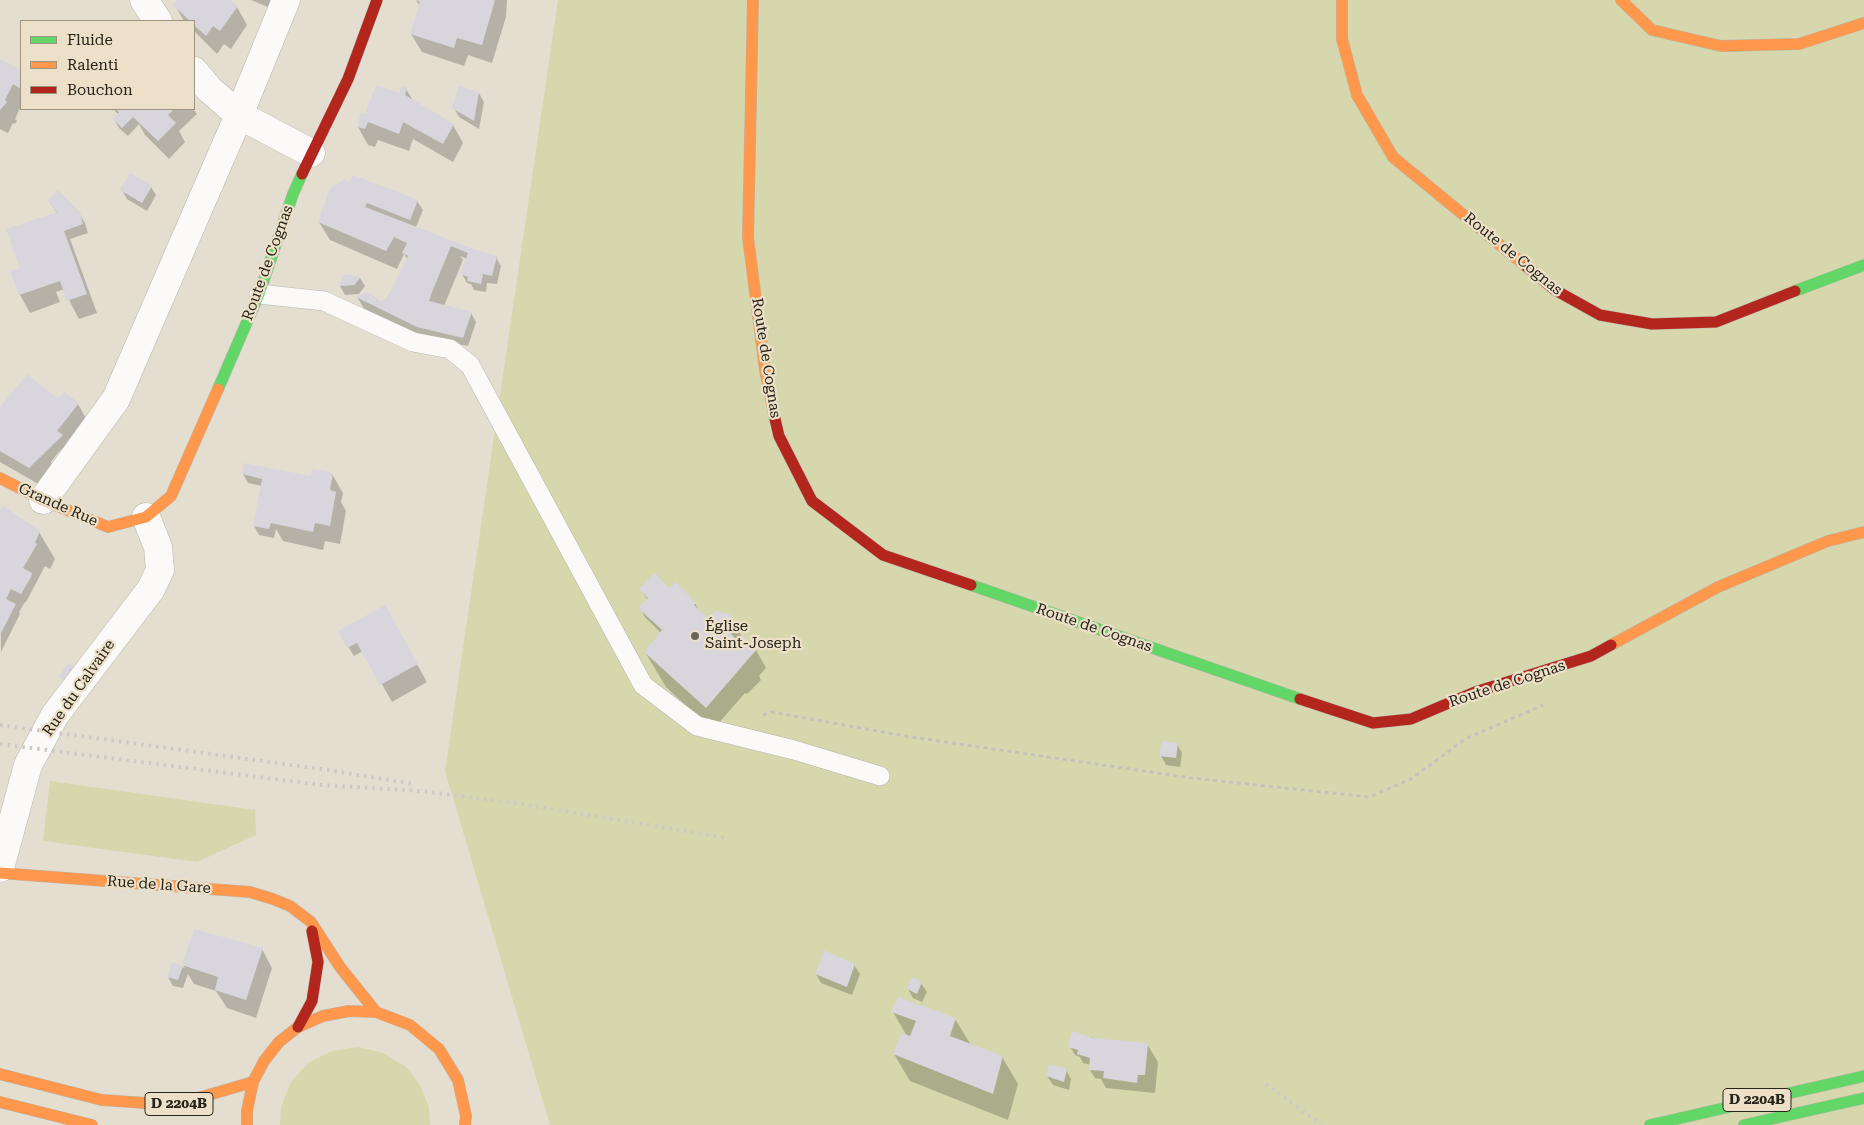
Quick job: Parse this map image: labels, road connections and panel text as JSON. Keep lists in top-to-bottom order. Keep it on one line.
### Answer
{"streets":{"street":["Route de Cognas","Grande Rue","Rue du Calvaire","Rue de la Gare","D 2204B"]},"crossings":[["Route de Cognas","Grande Rue"],["Route de Cognas","Rue du Calvaire"],["Grande Rue","Rue du Calvaire"]],"places":["Église Saint-Joseph"],"legend":["Fluide","Ralenti","Bouchon"]}
